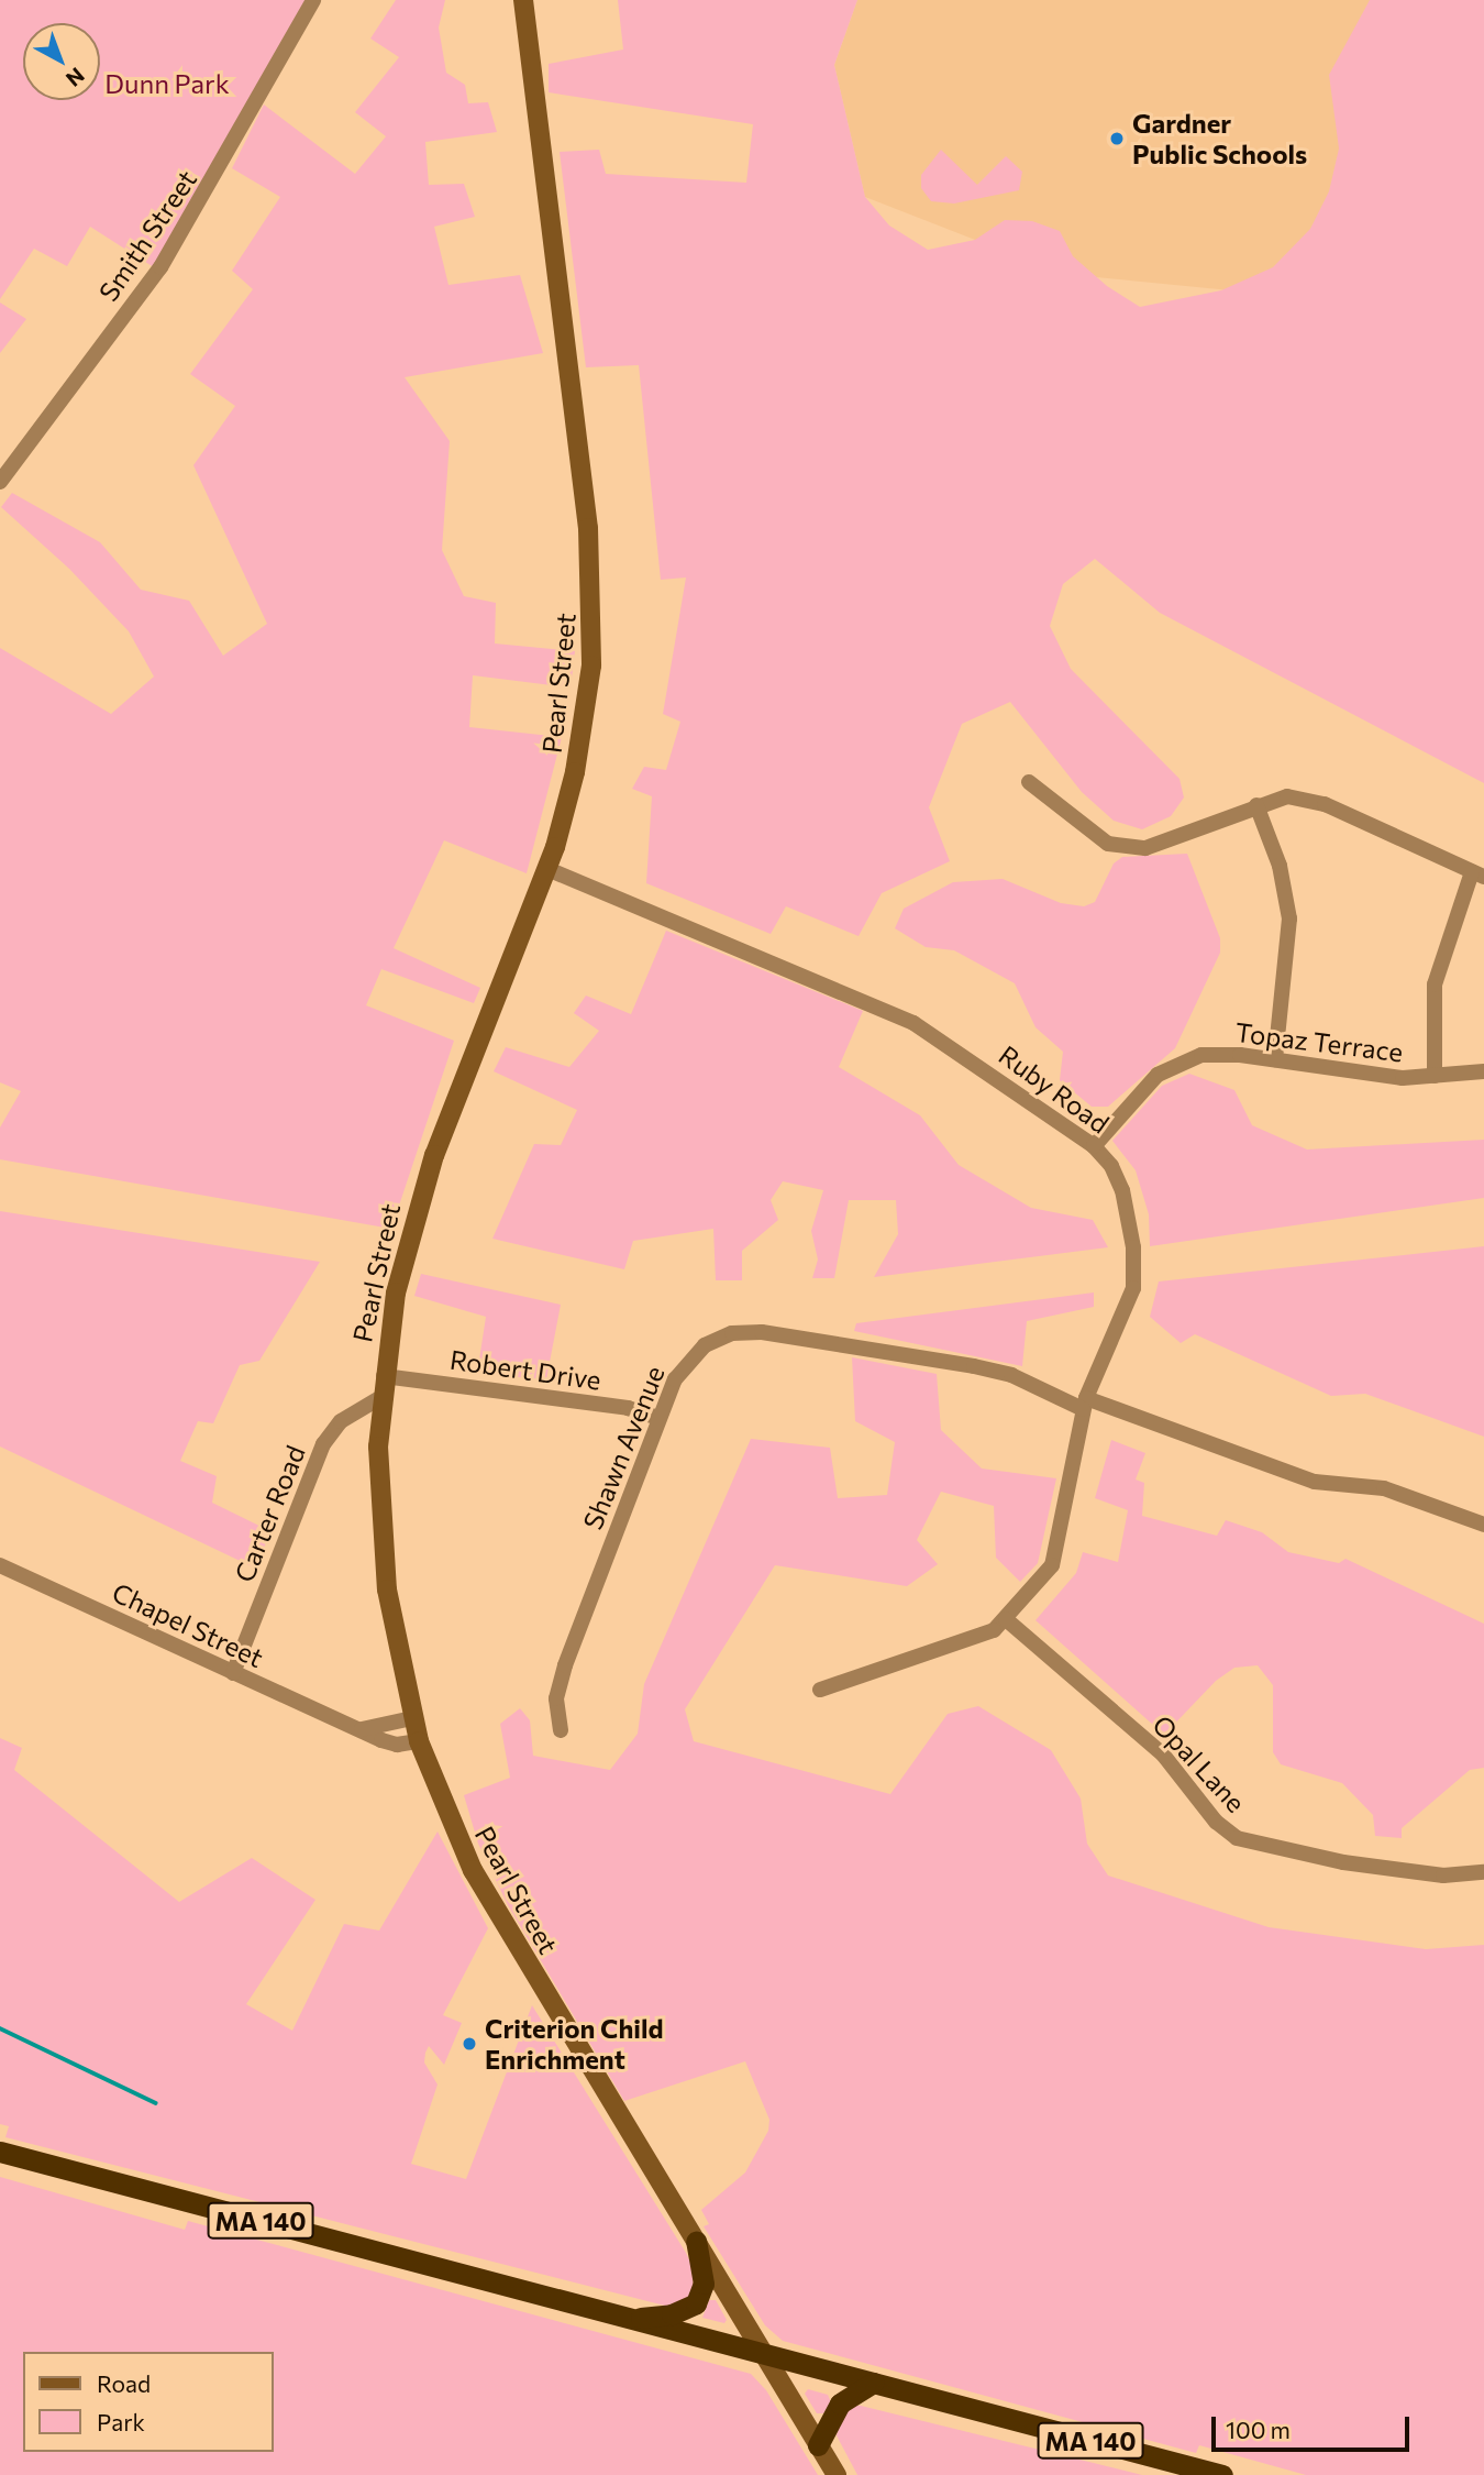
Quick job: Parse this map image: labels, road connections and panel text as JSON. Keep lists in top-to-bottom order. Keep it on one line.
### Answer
{"streets":{"highway":["MA 140"],"main road":["Pearl Street"],"street":["Smith Street","Topaz Terrace","Ruby Road","Robert Drive","Shawn Avenue","Carter Road","Chapel Street","Opal Lane"]},"crossings":[["Pearl Street","Ruby Road"],["Pearl Street","Robert Drive"],["Pearl Street","Carter Road"],["Pearl Street","Chapel Street"],["Pearl Street","MA 140"],["Topaz Terrace","Ruby Road"],["Ruby Road","Shawn Avenue"],["Ruby Road","Opal Lane"],["Robert Drive","Shawn Avenue"],["Carter Road","Chapel Street"]],"parks":["Dunn Park"],"places":["Gardner Public Schools","Criterion Child Enrichment"],"legend":["Road","Park"],"scale_bar":"100 m","north":"bottom right"}
